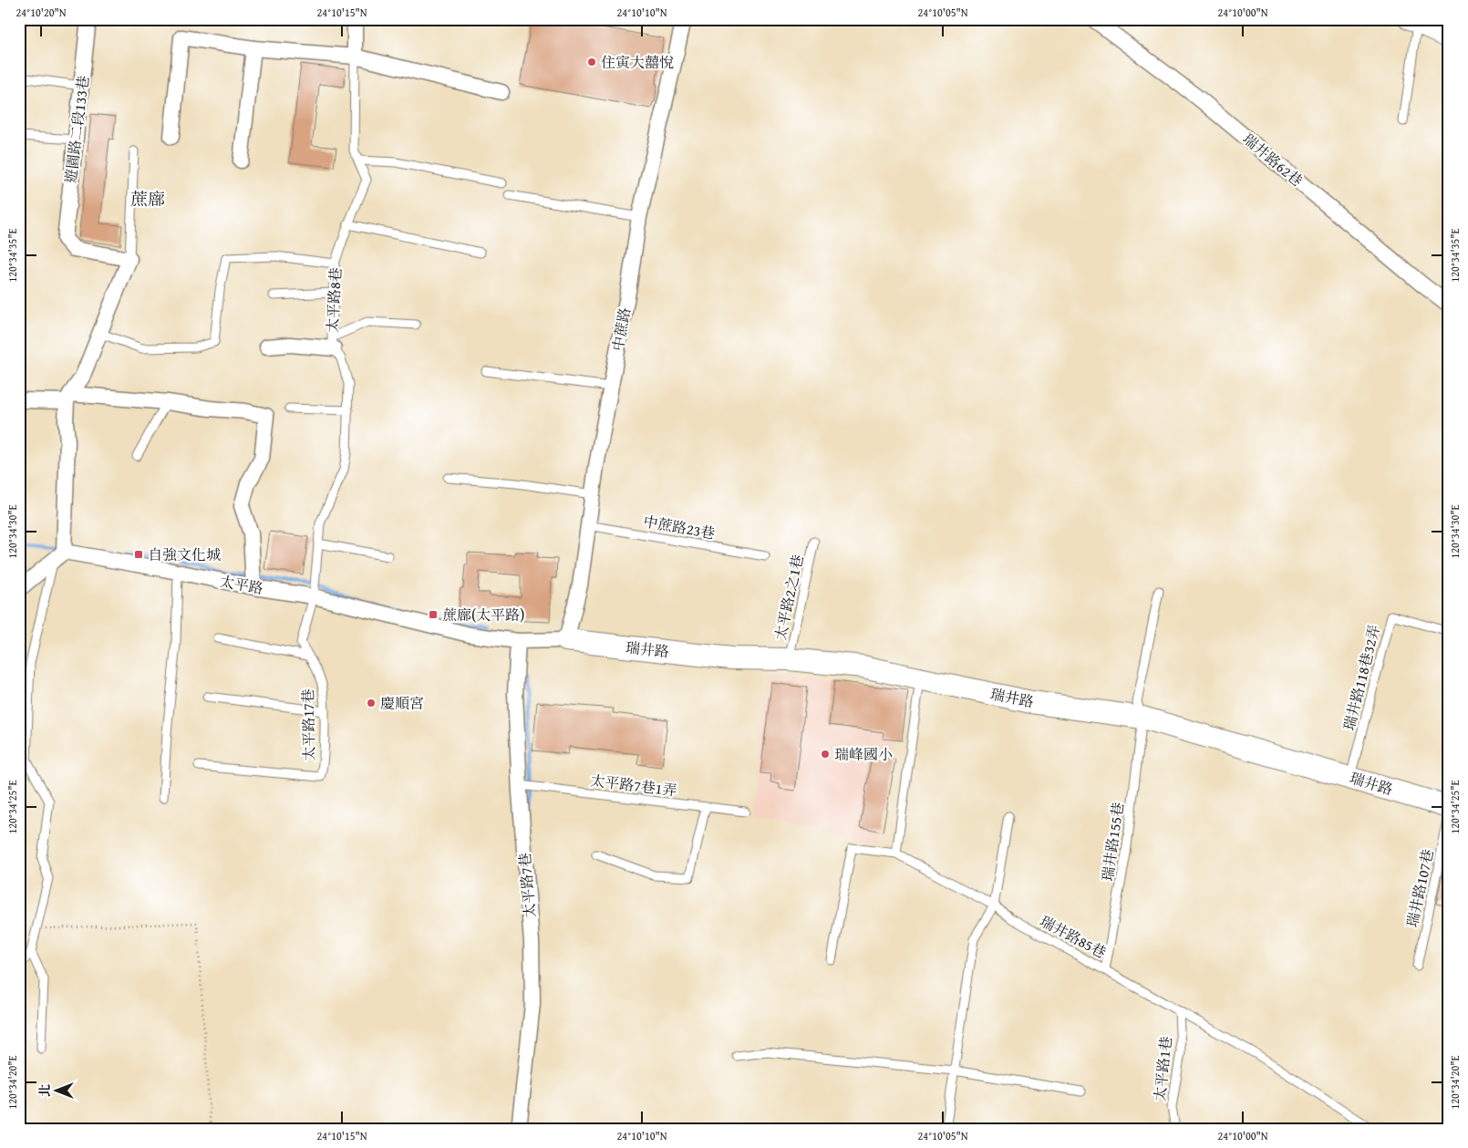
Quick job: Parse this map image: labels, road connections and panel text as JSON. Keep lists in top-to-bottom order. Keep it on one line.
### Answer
{"streets":{"street":["遊園路二段133巷","瑞井路62巷","中蔗路","太平路","瑞井路","太平路7巷"],"lane":["太平路8巷","中蔗路23巷","太平路2之1巷","瑞井路118巷32弄","太平路17巷","太平路7巷1弄","瑞井路155巷","瑞井路107巷","瑞井路85巷","太平路1巷"]},"crossings":[["太平路8巷","太平路"],["太平路8巷","太平路17巷"],["中蔗路","中蔗路23巷"],["中蔗路","太平路"],["中蔗路","瑞井路"],["太平路","瑞井路"],["太平路","太平路17巷"],["太平路","太平路7巷"],["太平路2之1巷","瑞井路"],["瑞井路","瑞井路118巷32弄"],["瑞井路","瑞井路155巷"],["太平路7巷1弄","太平路7巷"],["瑞井路155巷","瑞井路85巷"],["瑞井路85巷","太平路1巷"]],"districts":["蔗廍"],"places":{"other":["住寅大囍悅","慶順宮","瑞峰國小"],"transit":["自強文化城","蔗廍(太平路)"]},"north":"left","coordinates":["24°10'20\"N","24°10'15\"N","24°10'10\"N","24°10'05\"N","24°10'00\"N","120°34'35\"E","120°34'30\"E","120°34'25\"E","120°34'20\"E"]}
